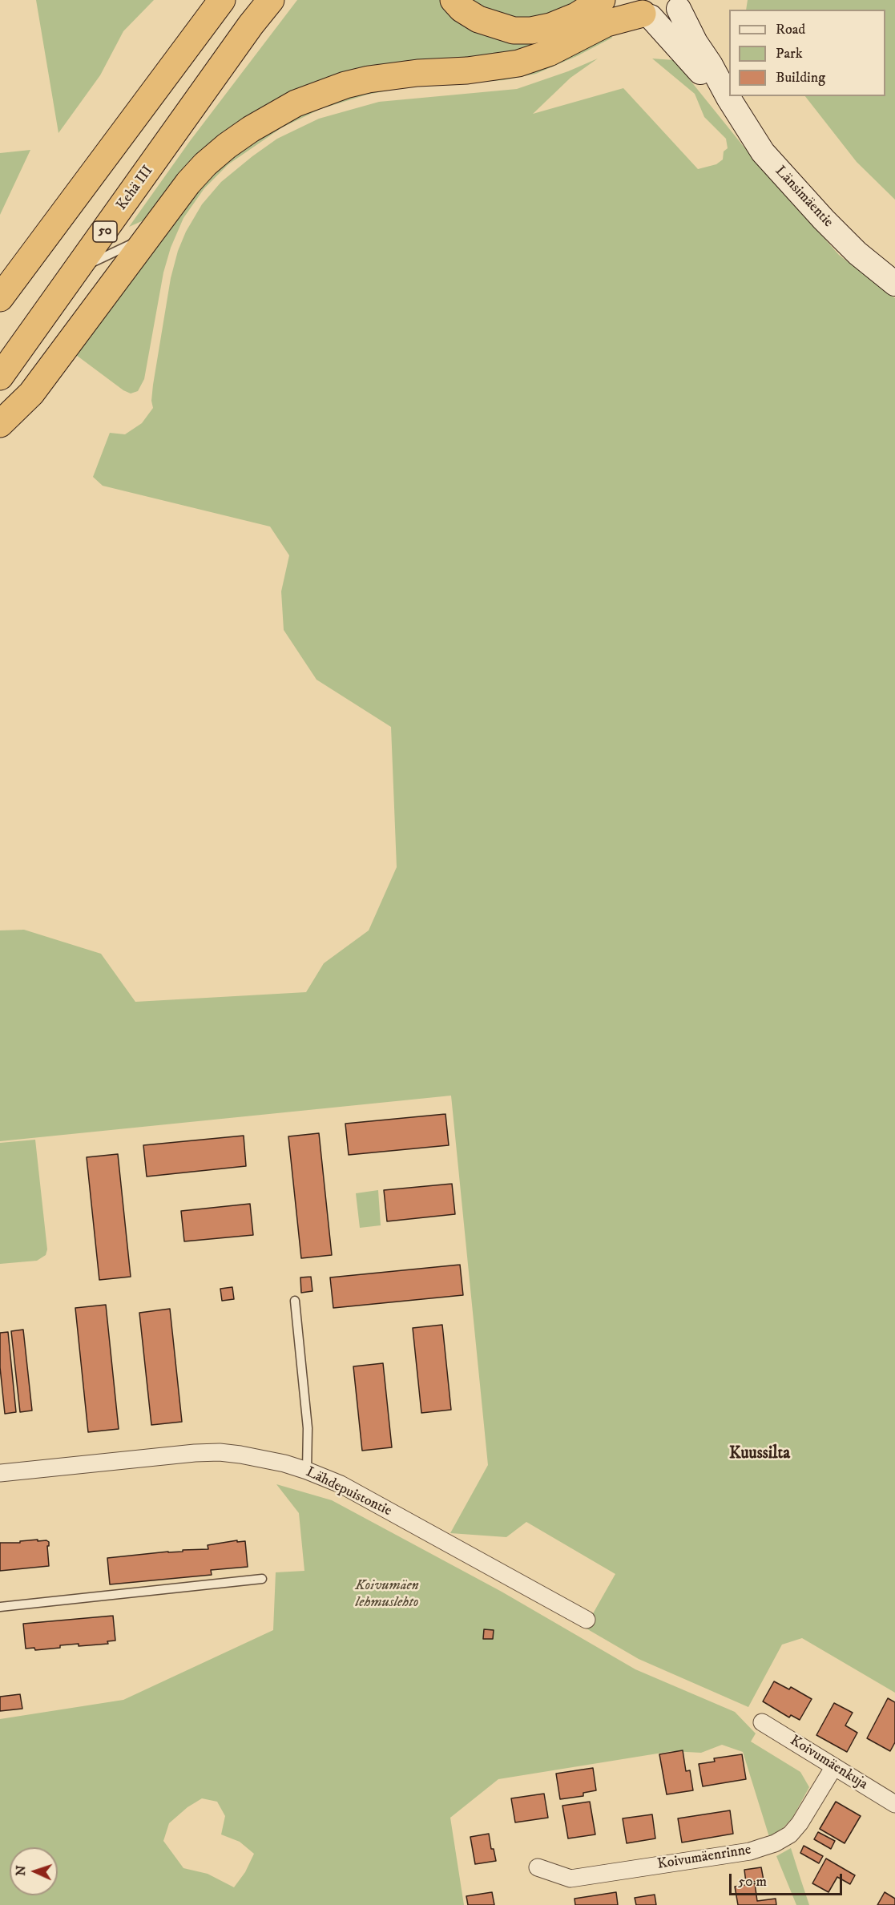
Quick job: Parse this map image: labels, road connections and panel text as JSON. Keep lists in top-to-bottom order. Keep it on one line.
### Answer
{"streets":{"highway":["Kehä III","50"],"main road":["Länsimäentie"],"street":["Lähdepuistontie","Koivumäenkuja","Koivumäenrinne"]},"crossings":[["Koivumäenkuja","Koivumäenrinne"]],"districts":["Kuussilta"],"parks":["Koivumäen lehmuslehto"],"legend":["Road","Park","Building"],"scale_bar":"50 m","north":"left"}
